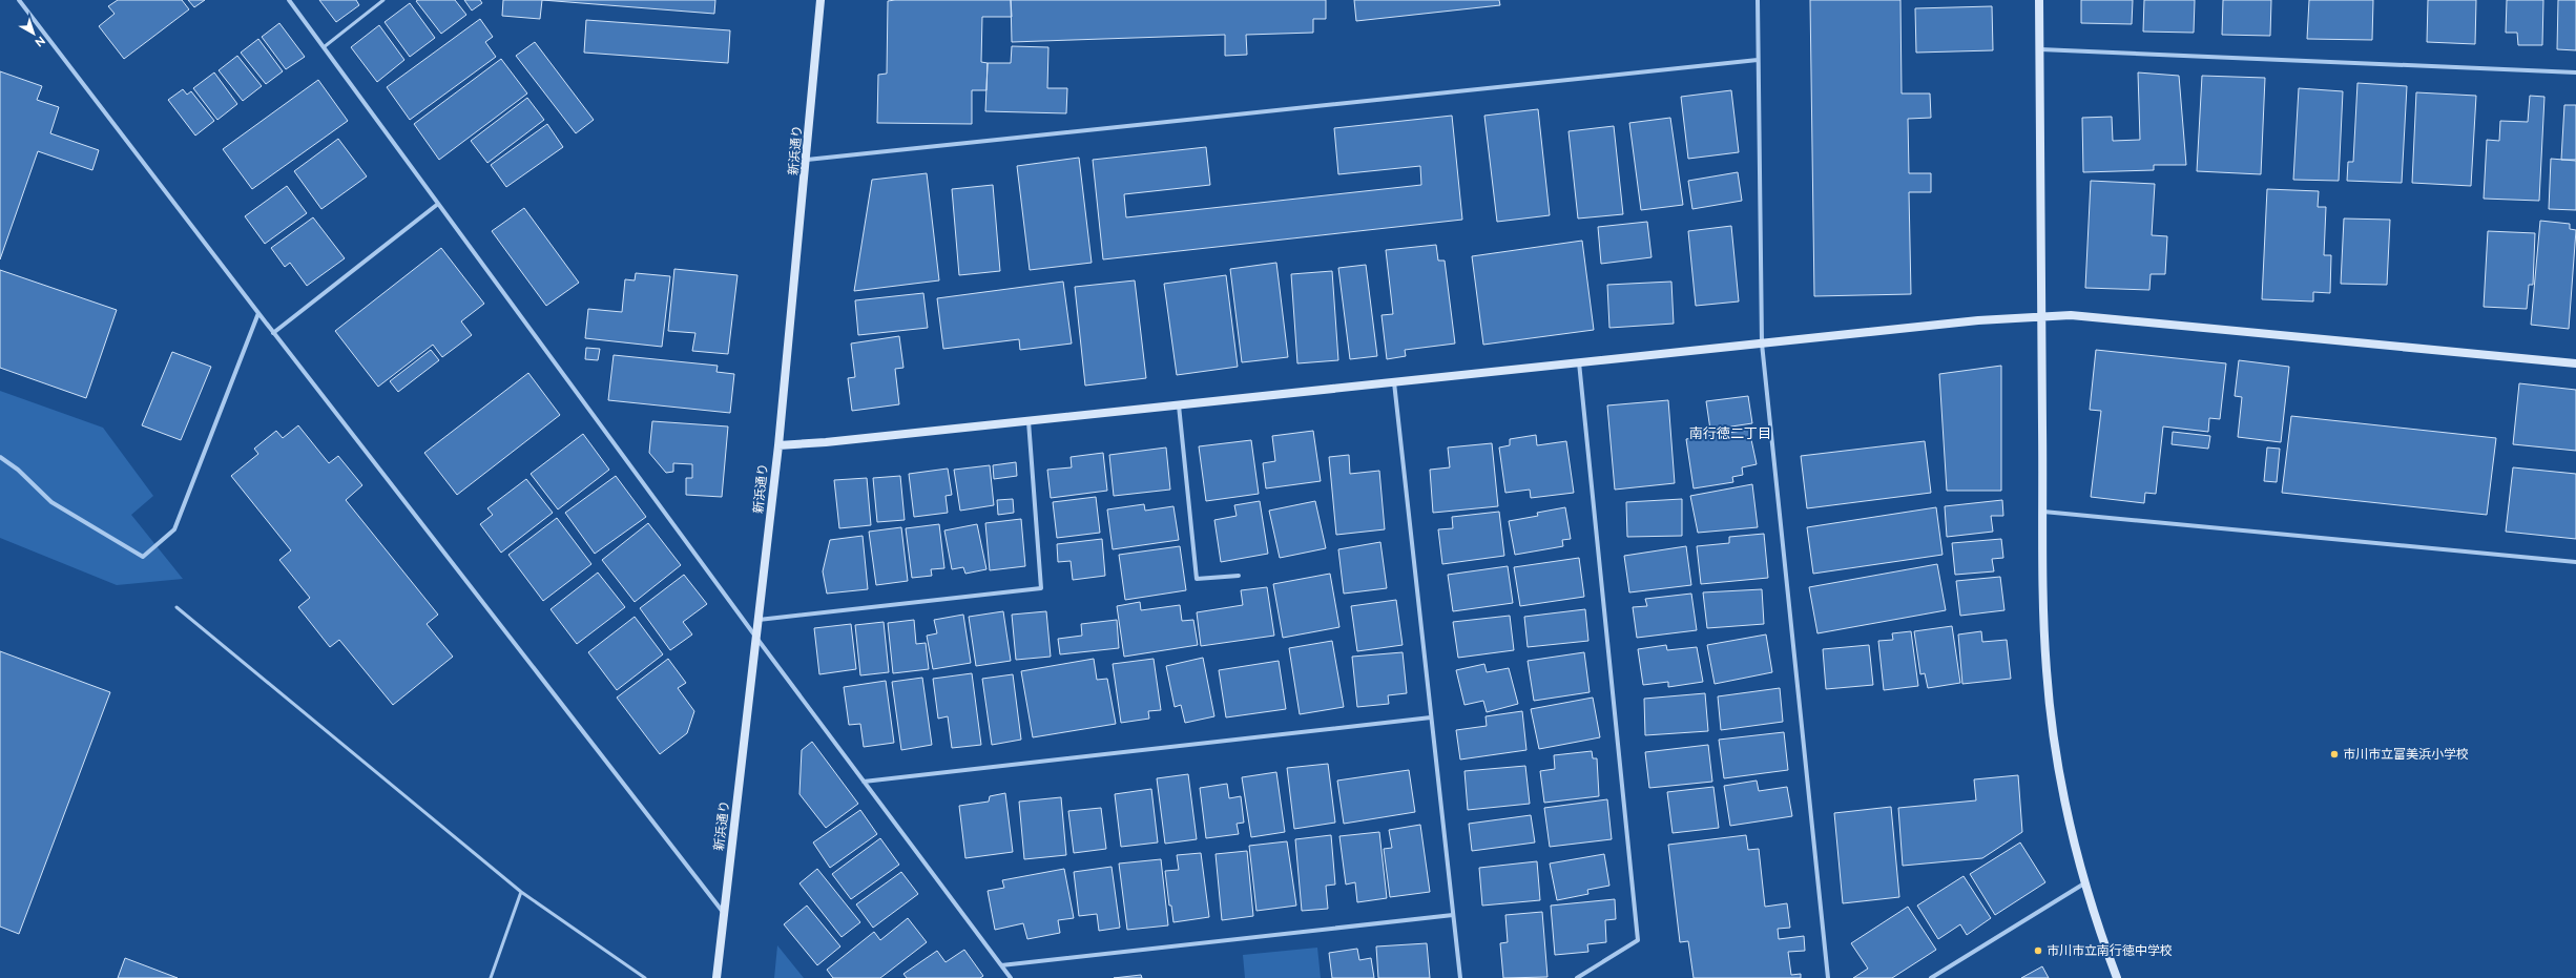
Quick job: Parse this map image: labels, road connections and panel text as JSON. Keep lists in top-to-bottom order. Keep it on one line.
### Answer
{"streets":{"street":["新浜通り"]},"districts":["南行徳二丁目"],"places":["市川市立富美浜小学校","市川市立南行徳中学校"],"north":"bottom right"}
